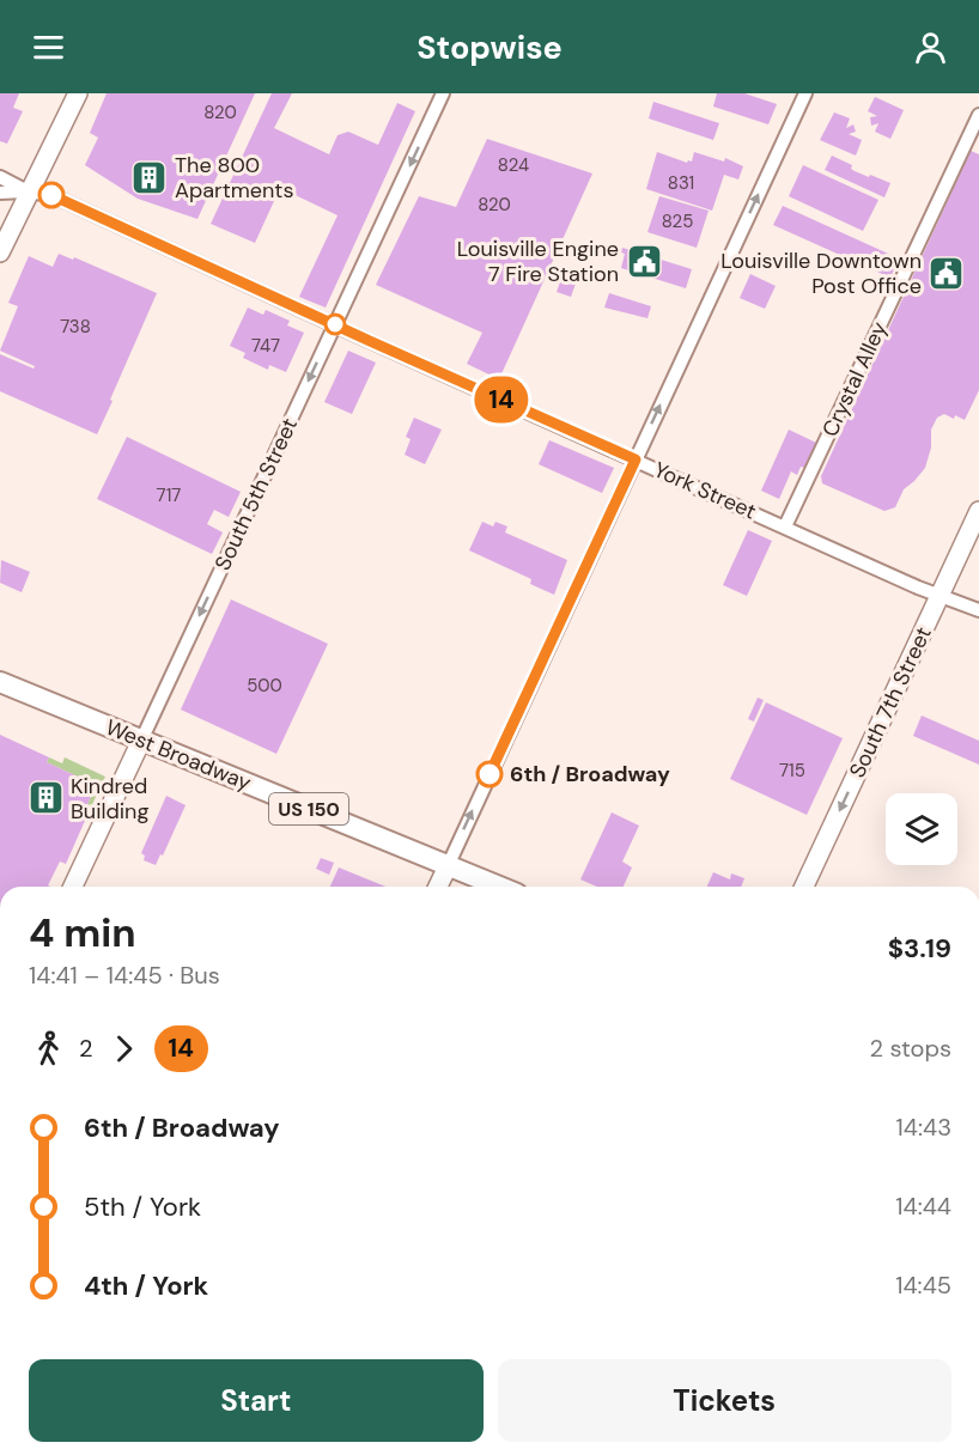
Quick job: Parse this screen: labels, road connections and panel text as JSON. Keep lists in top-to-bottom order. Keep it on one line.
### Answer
{"streets":{"main road":["West Broadway","US 150"],"street":["Crystal Alley","York Street","South 5th Street","South 7th Street"]},"crossings":[["Crystal Alley","York Street"],["York Street","South 5th Street"],["York Street","South 7th Street"],["South 5th Street","West Broadway"]],"one_way":["South 5th Street","South 7th Street"],"places":{"building":["The 800 Apartments","Kindred Building"],"public building":["Louisville Engine 7 Fire Station","Louisville Downtown Post Office"],"other":["6th / Broadway"]},"lines":["bus line 14"],"house_numbers":["820","824","831","820","825","738","747","717","500","715"],"page":{"header":"Stopwise","on_map":"14","heading":["4 min","14:41 – 14:45 · Bus","$3.19"],"legs":["2","14","2 stops"],"list":[{"name":"6th / Broadway","value":"14:43"},{"name":"5th / York","value":"14:44"},{"name":"4th / York","value":"14:45"}],"buttons":["Start","Tickets"]}}
